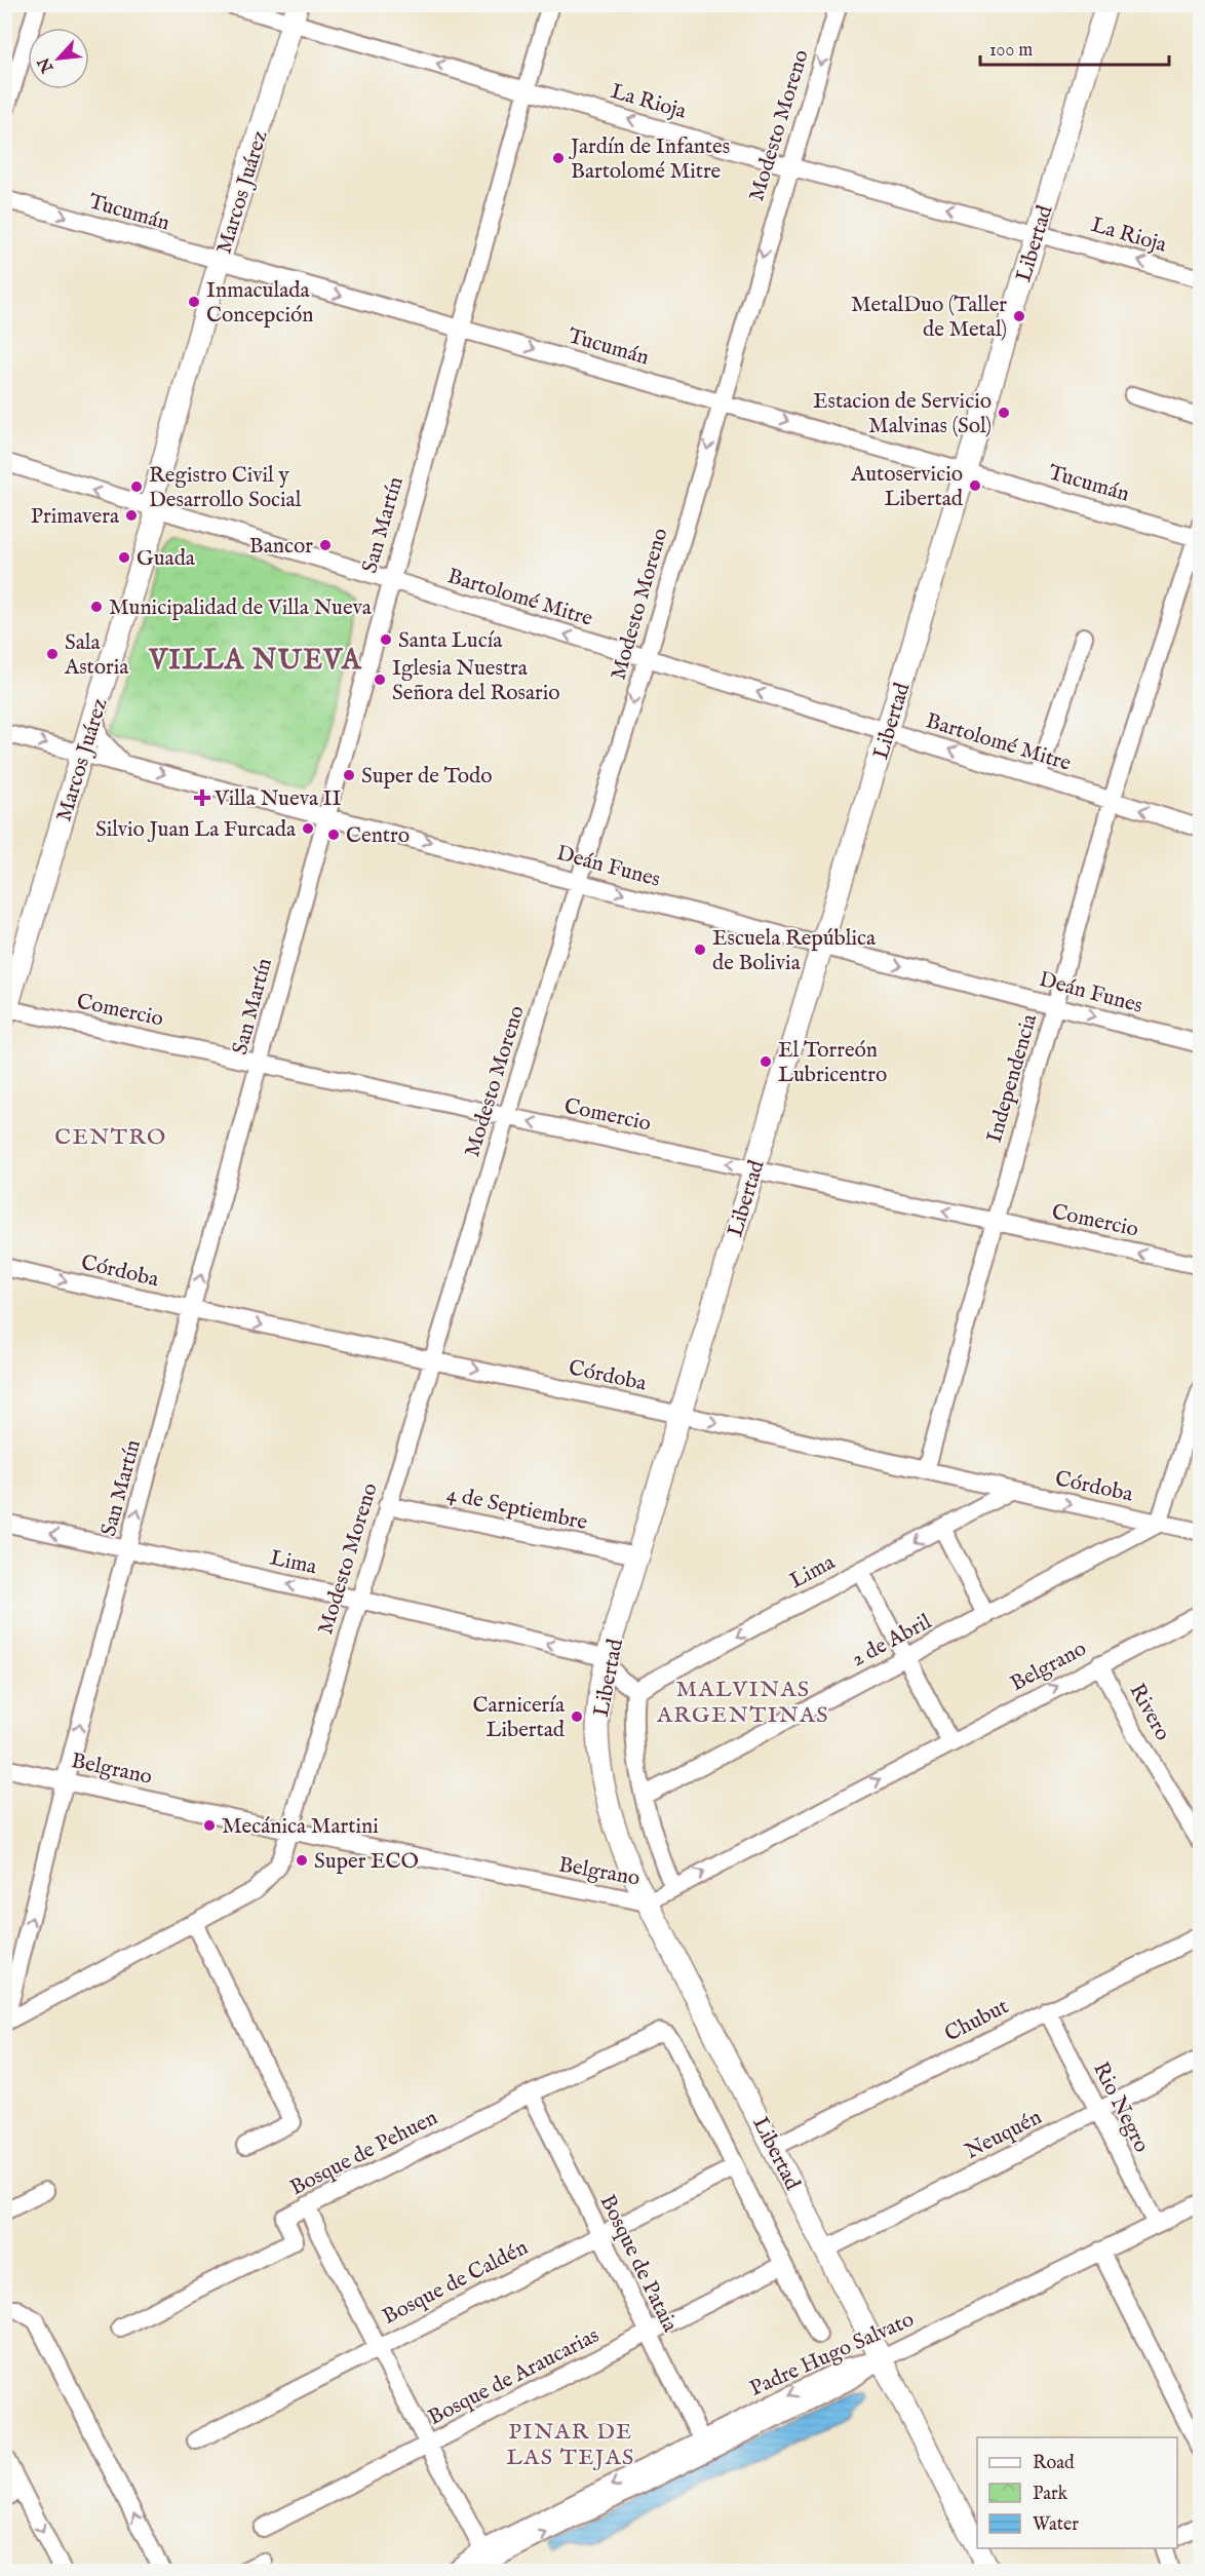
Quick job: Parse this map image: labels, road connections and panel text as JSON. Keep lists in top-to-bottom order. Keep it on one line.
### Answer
{"streets":{"main road":["Marcos Juárez","Libertad"],"street":["La Rioja","Modesto Moreno","Tucumán","San Martín","Bartolomé Mitre","Deán Funes","Comercio","Independencia","Córdoba","4 de Septiembre","Lima","2 de Abril","Belgrano","Rivero","Chubut","Rio Negro","Neuquén","Bosque de Pehuen","Bosque de Pataia","Bosque de Caldén","Padre Hugo Salvato","Bosque de Araucarias"]},"crossings":[["La Rioja","Modesto Moreno"],["La Rioja","Marcos Juárez"],["La Rioja","Libertad"],["La Rioja","San Martín"],["Modesto Moreno","Tucumán"],["Modesto Moreno","San Martín"],["Modesto Moreno","Bartolomé Mitre"],["Modesto Moreno","Deán Funes"],["Modesto Moreno","Comercio"],["Modesto Moreno","Córdoba"],["Modesto Moreno","4 de Septiembre"],["Modesto Moreno","Lima"],["Modesto Moreno","Belgrano"],["Marcos Juárez","Tucumán"],["Marcos Juárez","Bartolomé Mitre"],["Marcos Juárez","Deán Funes"],["Marcos Juárez","Comercio"],["Tucumán","Libertad"],["Tucumán","San Martín"],["Tucumán","Independencia"],["Libertad","Bartolomé Mitre"],["Libertad","Deán Funes"],["Libertad","Comercio"],["Libertad","Córdoba"],["Libertad","4 de Septiembre"],["Libertad","Lima"],["Libertad","Belgrano"],["Libertad","Chubut"],["Libertad","Neuquén"],["Libertad","Padre Hugo Salvato"],["San Martín","Bartolomé Mitre"],["San Martín","Deán Funes"],["San Martín","Comercio"],["San Martín","Córdoba"],["San Martín","Lima"],["San Martín","Belgrano"],["Bartolomé Mitre","Independencia"],["Deán Funes","Independencia"],["Comercio","Independencia"],["Independencia","Córdoba"],["Córdoba","Lima"],["Córdoba","2 de Abril"],["Belgrano","Rivero"],["Chubut","Rio Negro"],["Rio Negro","Neuquén"],["Rio Negro","Padre Hugo Salvato"],["Bosque de Pehuen","Bosque de Pataia"],["Bosque de Pehuen","Bosque de Caldén"],["Bosque de Pataia","Bosque de Caldén"],["Bosque de Pataia","Padre Hugo Salvato"],["Bosque de Pataia","Bosque de Araucarias"]],"one_way":["La Rioja","Modesto Moreno","Tucumán","San Martín","Bartolomé Mitre","Deán Funes","Comercio","Córdoba","Lima","Belgrano"],"districts":["VILLA NUEVA","CENTRO","MALVINAS ARGENTINAS","PINAR DE LAS TEJAS"],"places":{"other":["Jardín de Infantes Bartolomé Mitre","Inmaculada Concepción","MetalDuo (Taller de Metal)","Estacion de Servicio Malvinas (Sol)","Autoservicio Libertad","Registro Civil y Desarrollo Social","Primavera","Bancor","Guada","Municipalidad de Villa Nueva","Santa Lucía","Sala Astoria","Iglesia Nuestra Señora del Rosario","Super de Todo","Silvio Juan La Furcada","Centro","Escuela República de Bolivia","El Torreón Lubricentro","Carnicería Libertad","Mecánica Martini","Super ECO"],"health":["Villa Nueva II"]},"legend":["Road","Park","Water"],"scale_bar":"100 m","north":"bottom left"}
